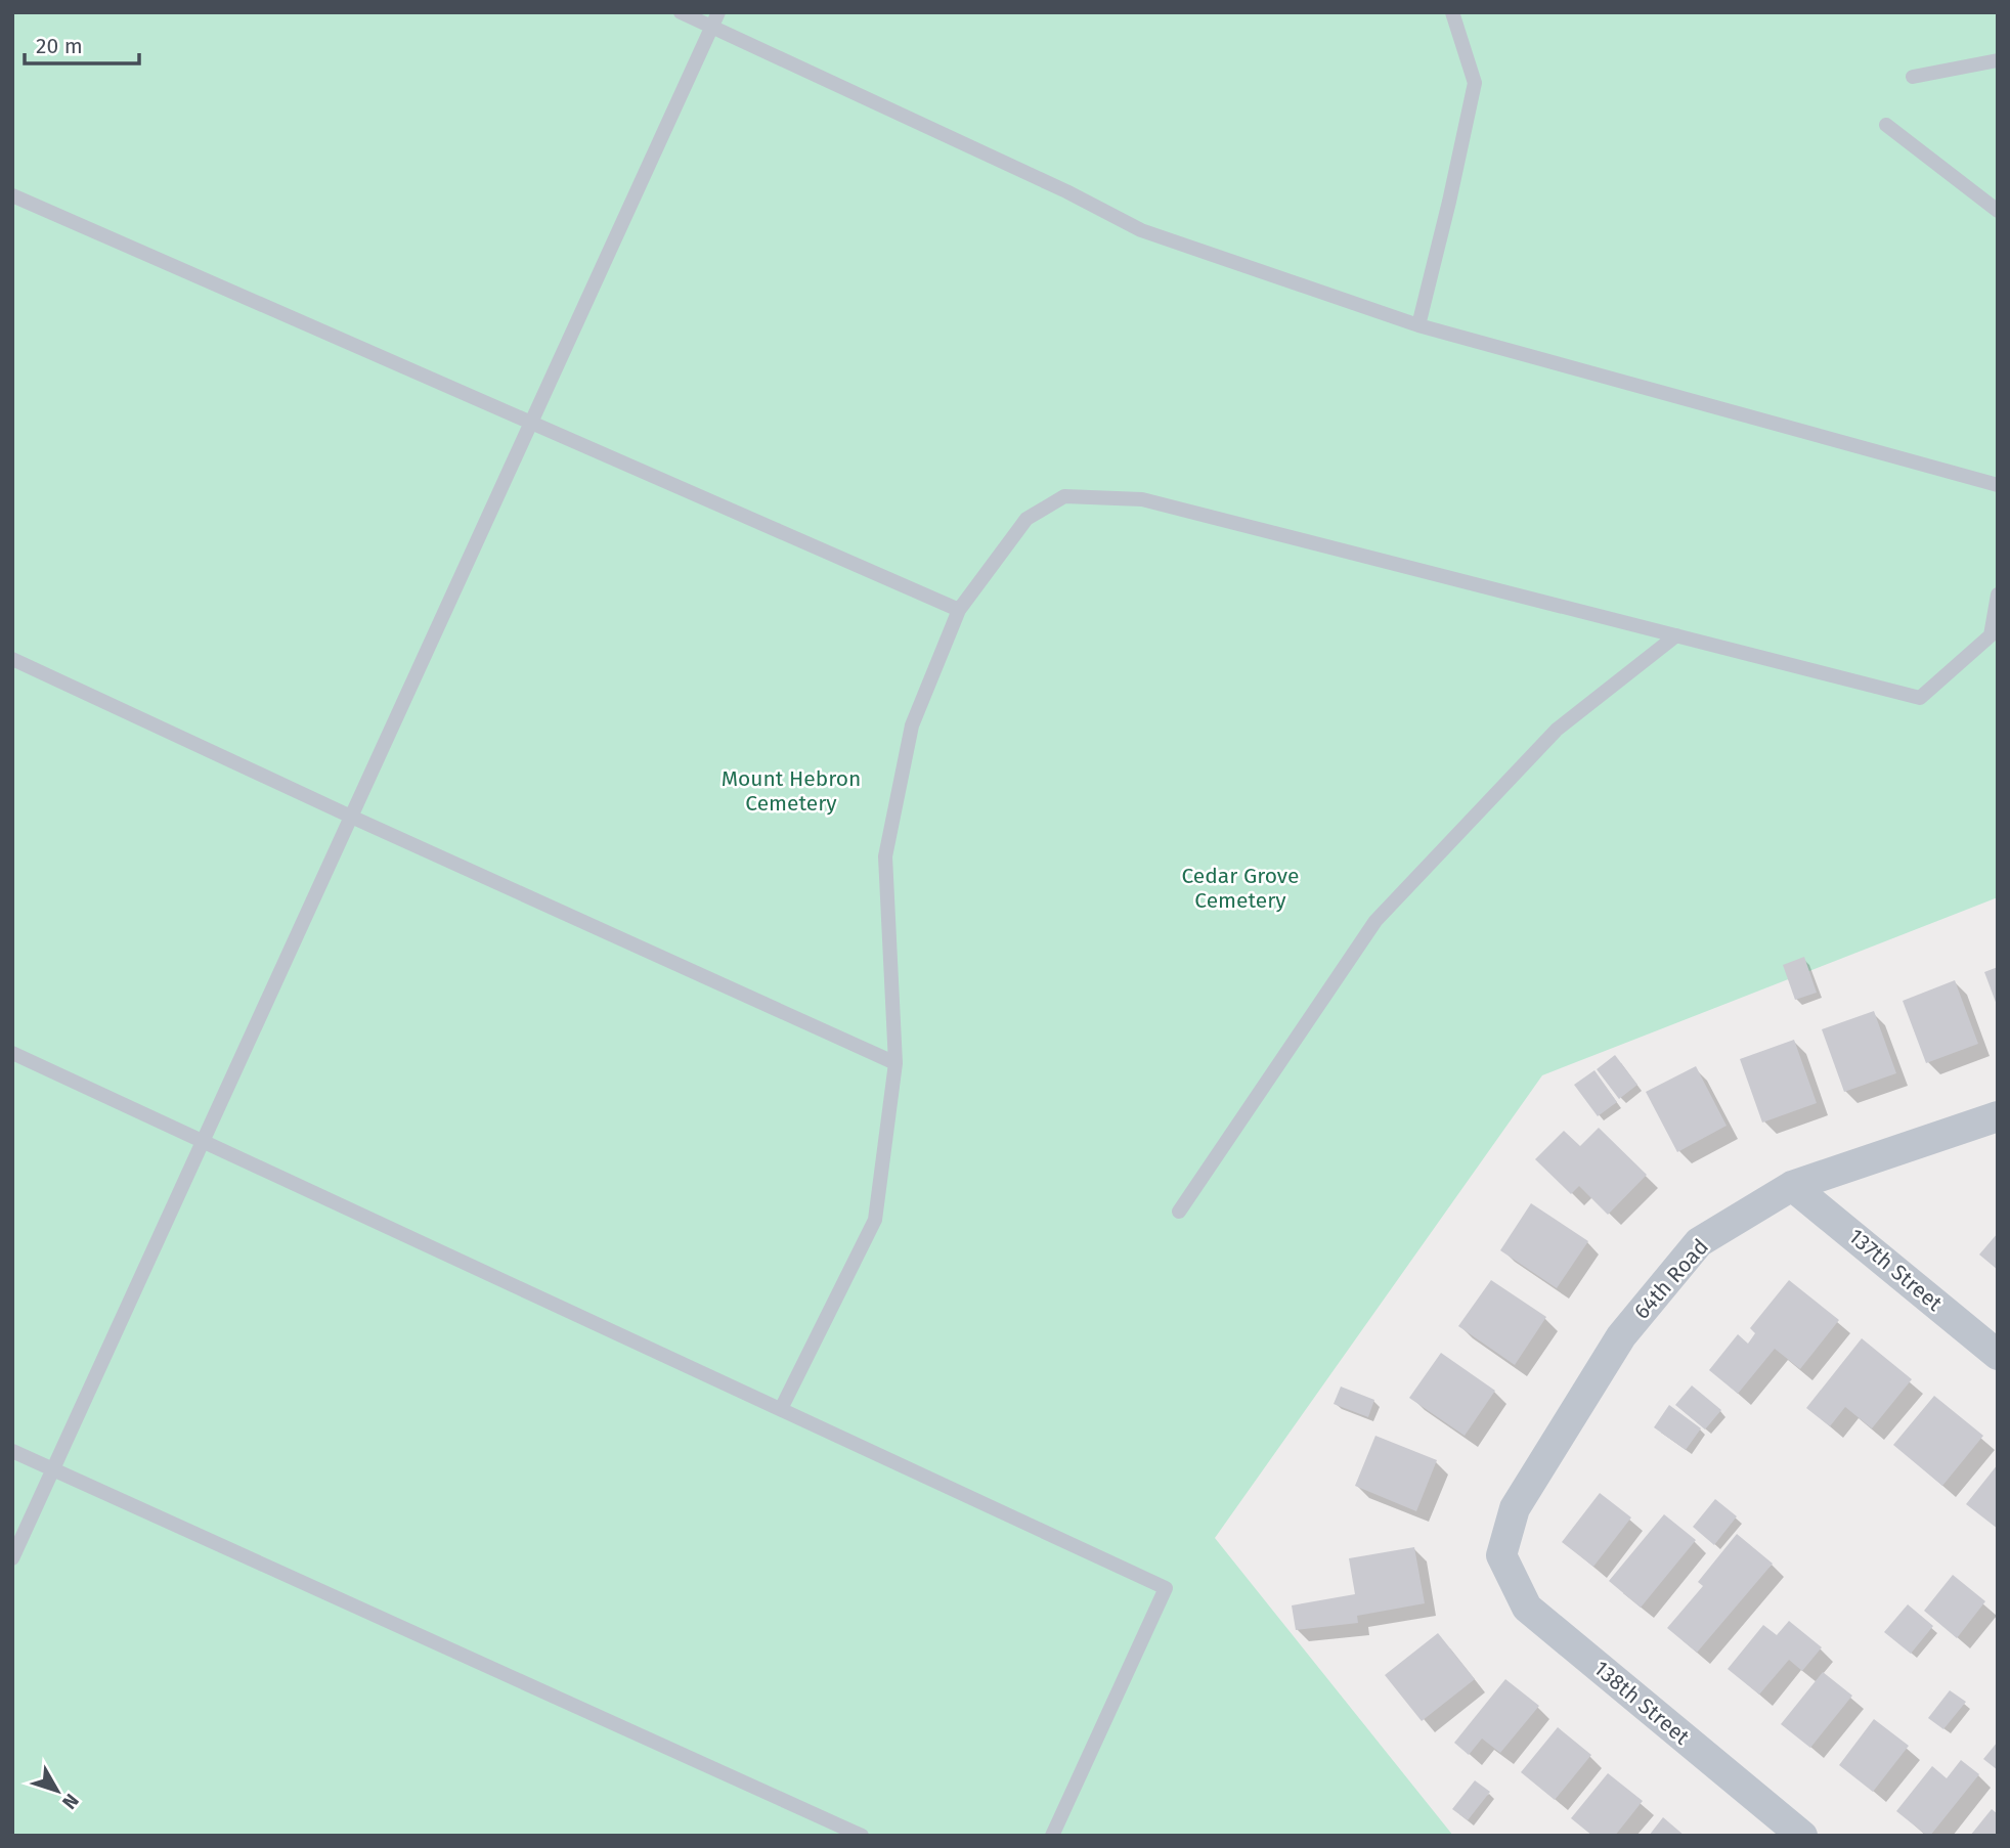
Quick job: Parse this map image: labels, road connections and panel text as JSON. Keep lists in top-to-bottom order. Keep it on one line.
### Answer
{"streets":{"street":["137th Street","64th Road","138th Street"]},"crossings":[["137th Street","64th Road"],["64th Road","138th Street"]],"parks":["Mount Hebron Cemetery","Cedar Grove Cemetery"],"scale_bar":"20 m","north":"bottom right"}
